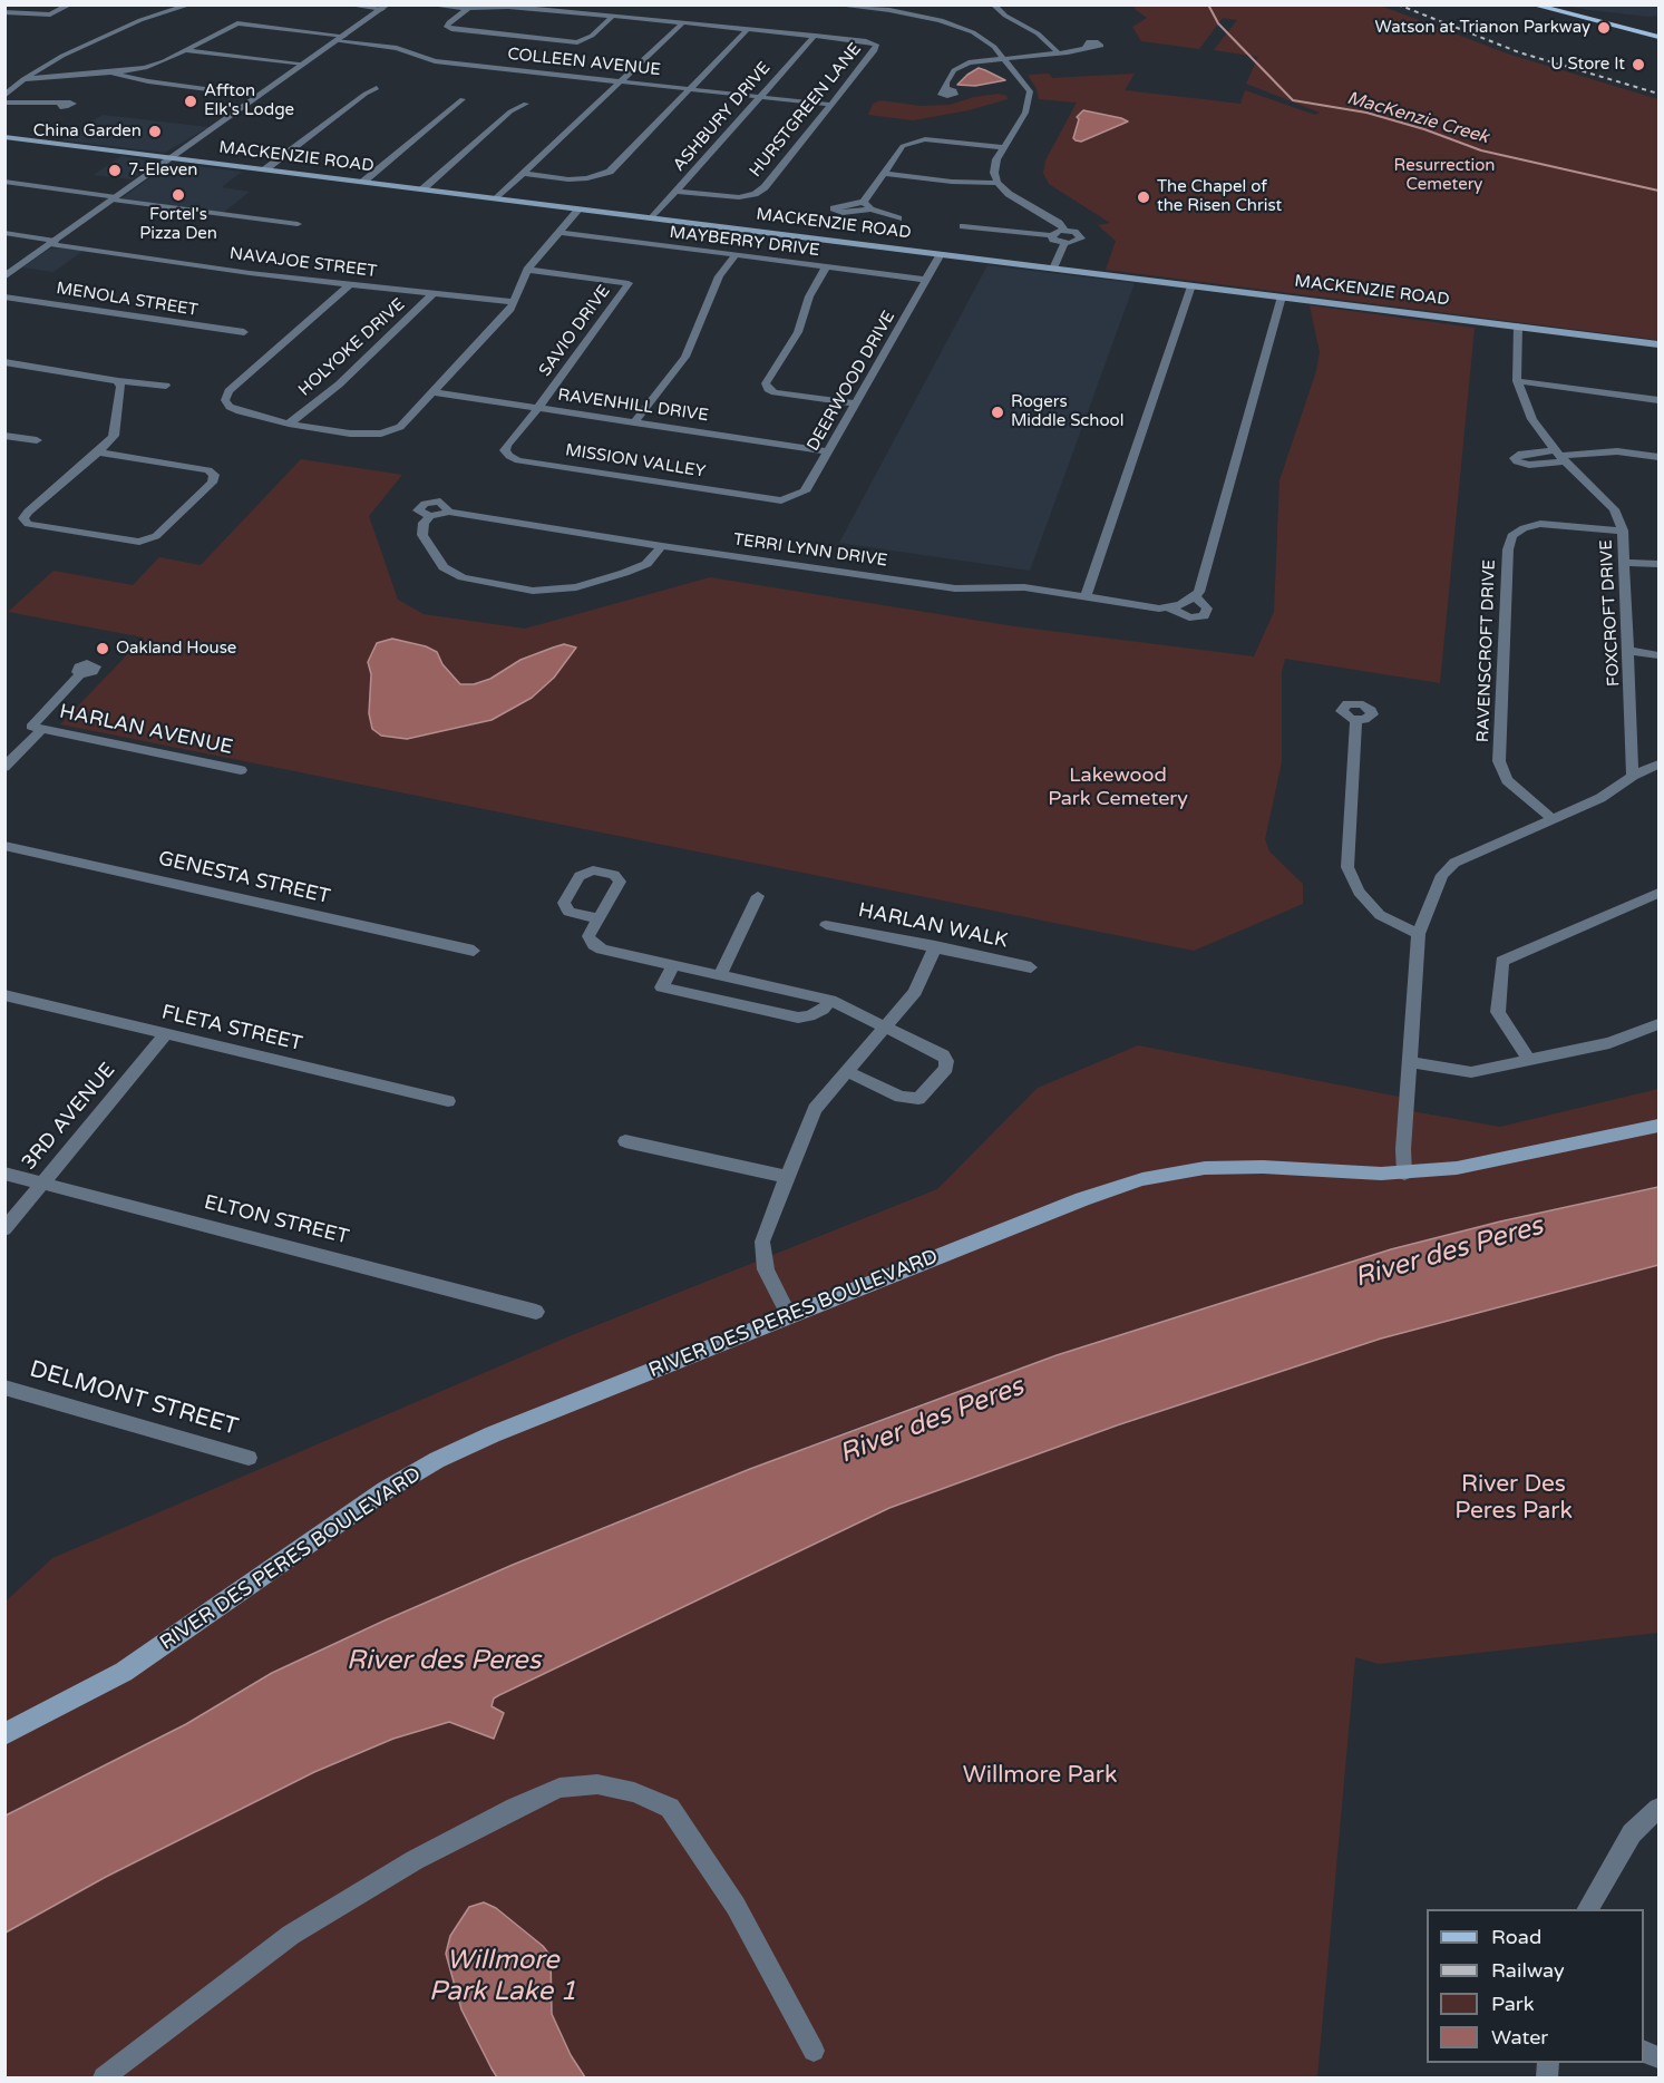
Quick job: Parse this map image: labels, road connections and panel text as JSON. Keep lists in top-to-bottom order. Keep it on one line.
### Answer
{"streets":{"main road":["MACKENZIE ROAD","RIVER DES PERES BOULEVARD"],"street":["COLLEEN AVENUE","HURSTGREEN LANE","ASHBURY DRIVE","MAYBERRY DRIVE","NAVAJOE STREET","MENOLA STREET","SAVIO DRIVE","HOLYOKE DRIVE","DEERWOOD DRIVE","RAVENHILL DRIVE","MISSION VALLEY","TERRI LYNN DRIVE","FOXCROFT DRIVE","RAVENSCROFT DRIVE","HARLAN AVENUE","GENESTA STREET","HARLAN WALK","FLETA STREET","3RD AVENUE","ELTON STREET","DELMONT STREET"]},"crossings":[["COLLEEN AVENUE","HURSTGREEN LANE"],["COLLEEN AVENUE","ASHBURY DRIVE"],["HURSTGREEN LANE","ASHBURY DRIVE"],["ASHBURY DRIVE","MACKENZIE ROAD"],["MACKENZIE ROAD","DEERWOOD DRIVE"],["MACKENZIE ROAD","TERRI LYNN DRIVE"],["MACKENZIE ROAD","FOXCROFT DRIVE"],["MAYBERRY DRIVE","DEERWOOD DRIVE"],["NAVAJOE STREET","HOLYOKE DRIVE"],["SAVIO DRIVE","RAVENHILL DRIVE"],["SAVIO DRIVE","MISSION VALLEY"],["DEERWOOD DRIVE","RAVENHILL DRIVE"],["DEERWOOD DRIVE","MISSION VALLEY"],["FOXCROFT DRIVE","RAVENSCROFT DRIVE"],["FLETA STREET","3RD AVENUE"],["3RD AVENUE","ELTON STREET"]],"water":["MacKenzie Creek","River des Peres","Willmore Park Lake 1"],"parks":["Resurrection Cemetery","Lakewood Park Cemetery","River Des Peres Park","Willmore Park"],"places":["Watson at Trianon Parkway","U Store It","Affton Elk's Lodge","China Garden","7-Eleven","Fortel's Pizza Den","The Chapel of the Risen Christ","Rogers Middle School","Oakland House"],"legend":["Road","Railway","Park","Water"]}
